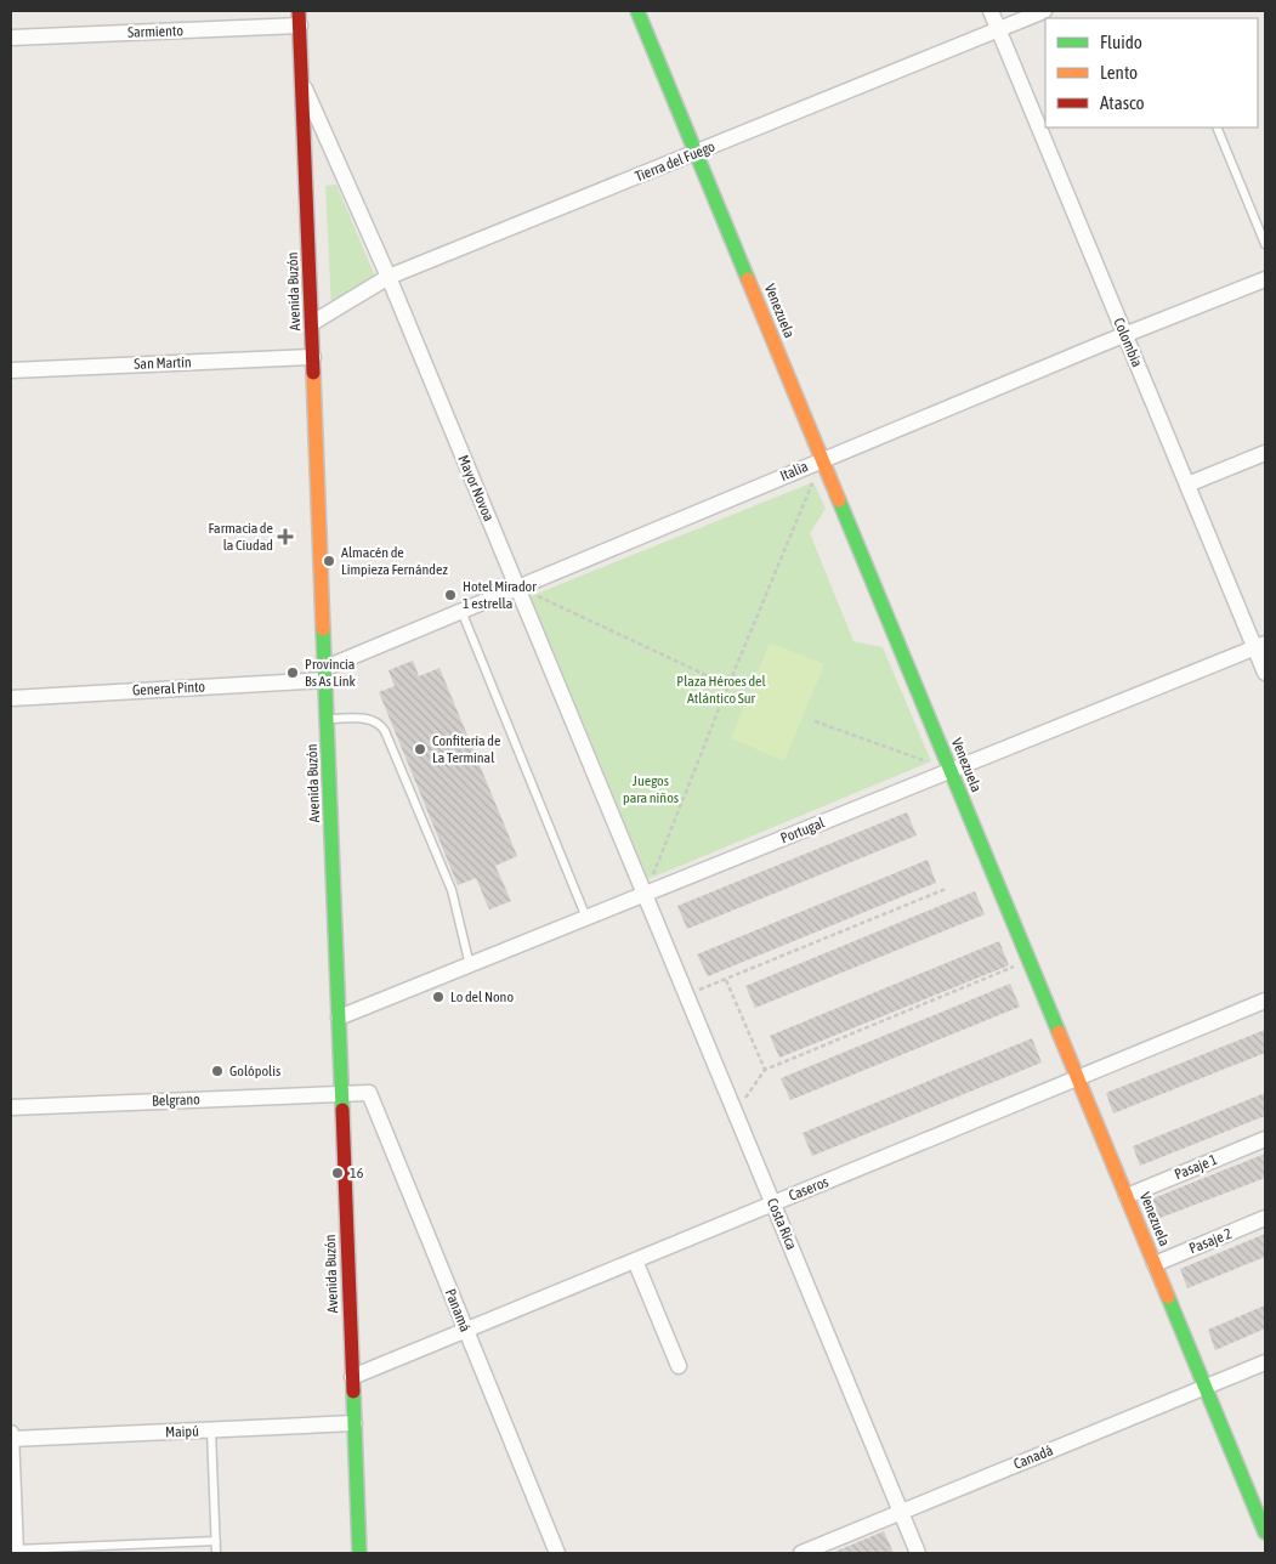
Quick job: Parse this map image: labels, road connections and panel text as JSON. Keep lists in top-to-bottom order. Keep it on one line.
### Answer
{"streets":{"street":["Sarmiento","Tierra del Fuego","Avenida Buzón","Venezuela","Colombia","San Martín","Italia","Mayor Novoa","General Pinto","Portugal","Belgrano","Pasaje 1","Caseros","Costa Rica","Pasaje 2","Panamá","Maipú","Canadá"]},"crossings":[["Sarmiento","Avenida Buzón"],["Tierra del Fuego","Avenida Buzón"],["Tierra del Fuego","Venezuela"],["Tierra del Fuego","Colombia"],["Tierra del Fuego","Mayor Novoa"],["Avenida Buzón","San Martín"],["Avenida Buzón","Italia"],["Avenida Buzón","Mayor Novoa"],["Avenida Buzón","General Pinto"],["Avenida Buzón","Portugal"],["Avenida Buzón","Belgrano"],["Avenida Buzón","Caseros"],["Avenida Buzón","Panamá"],["Avenida Buzón","Maipú"],["Venezuela","Italia"],["Venezuela","Portugal"],["Venezuela","Pasaje 1"],["Venezuela","Caseros"],["Venezuela","Pasaje 2"],["Venezuela","Canadá"],["Colombia","Italia"],["Colombia","Portugal"],["Italia","Mayor Novoa"],["Italia","General Pinto"],["Mayor Novoa","Portugal"],["Mayor Novoa","Costa Rica"],["Portugal","Costa Rica"],["Belgrano","Panamá"],["Caseros","Costa Rica"],["Caseros","Panamá"],["Costa Rica","Canadá"]],"parks":["Plaza Héroes del Atlántico Sur","Juegos para niños"],"places":{"health":["Farmacia de la Ciudad"],"other":["Almacén de Limpieza Fernández","Hotel Mirador 1 estrella","Provincia Bs As Link","Confitería de La Terminal","Lo del Nono","Golópolis","16"]},"legend":["Fluido","Lento","Atasco"]}
